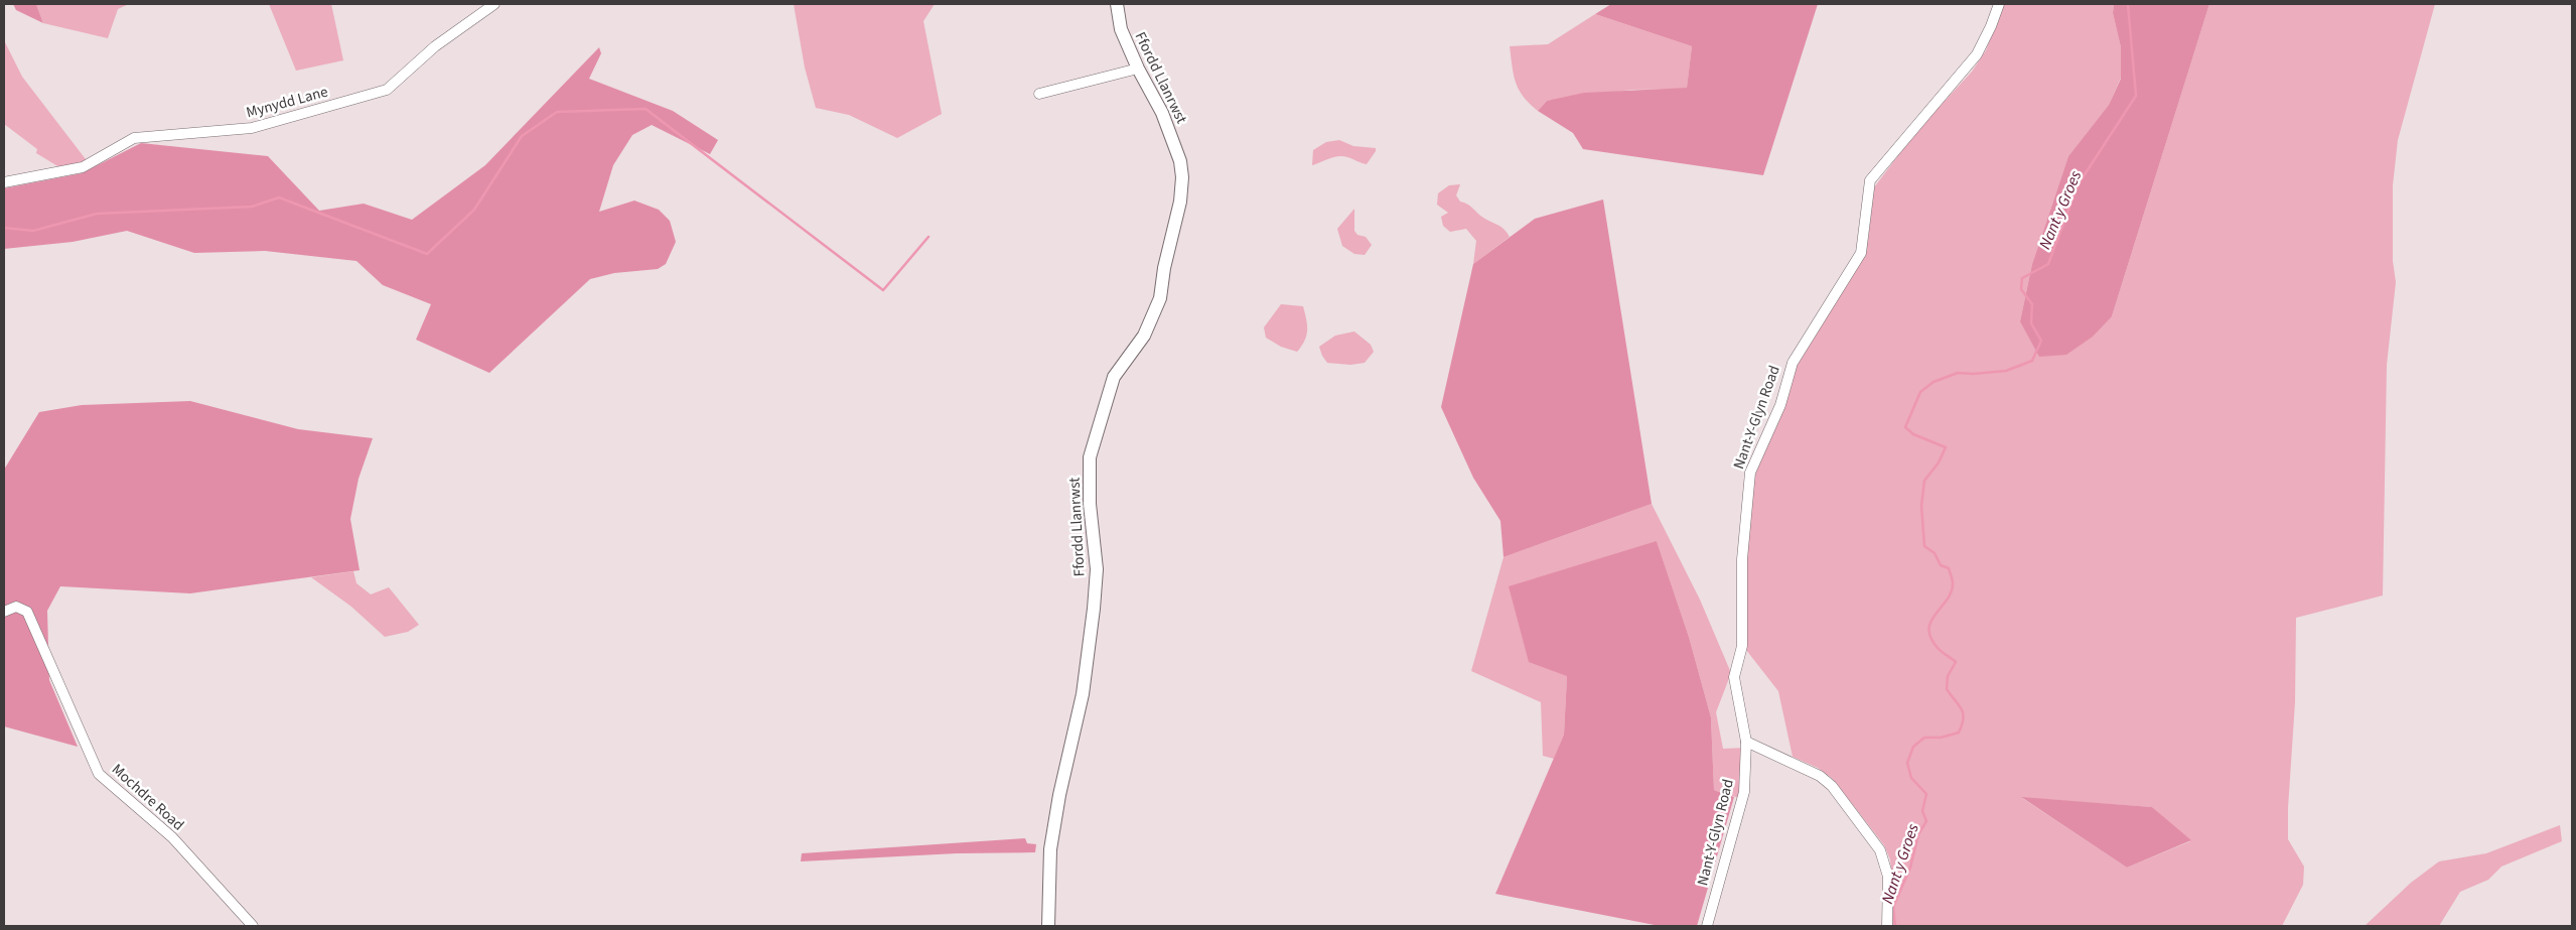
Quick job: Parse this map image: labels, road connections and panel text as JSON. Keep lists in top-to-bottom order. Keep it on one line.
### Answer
{"streets":{"main road":["Ffordd Llanrwst"],"street":["Mynydd Lane","Nant-Y-Glyn Road","Mochdre Road"]},"water":["Nant y Groes"]}
